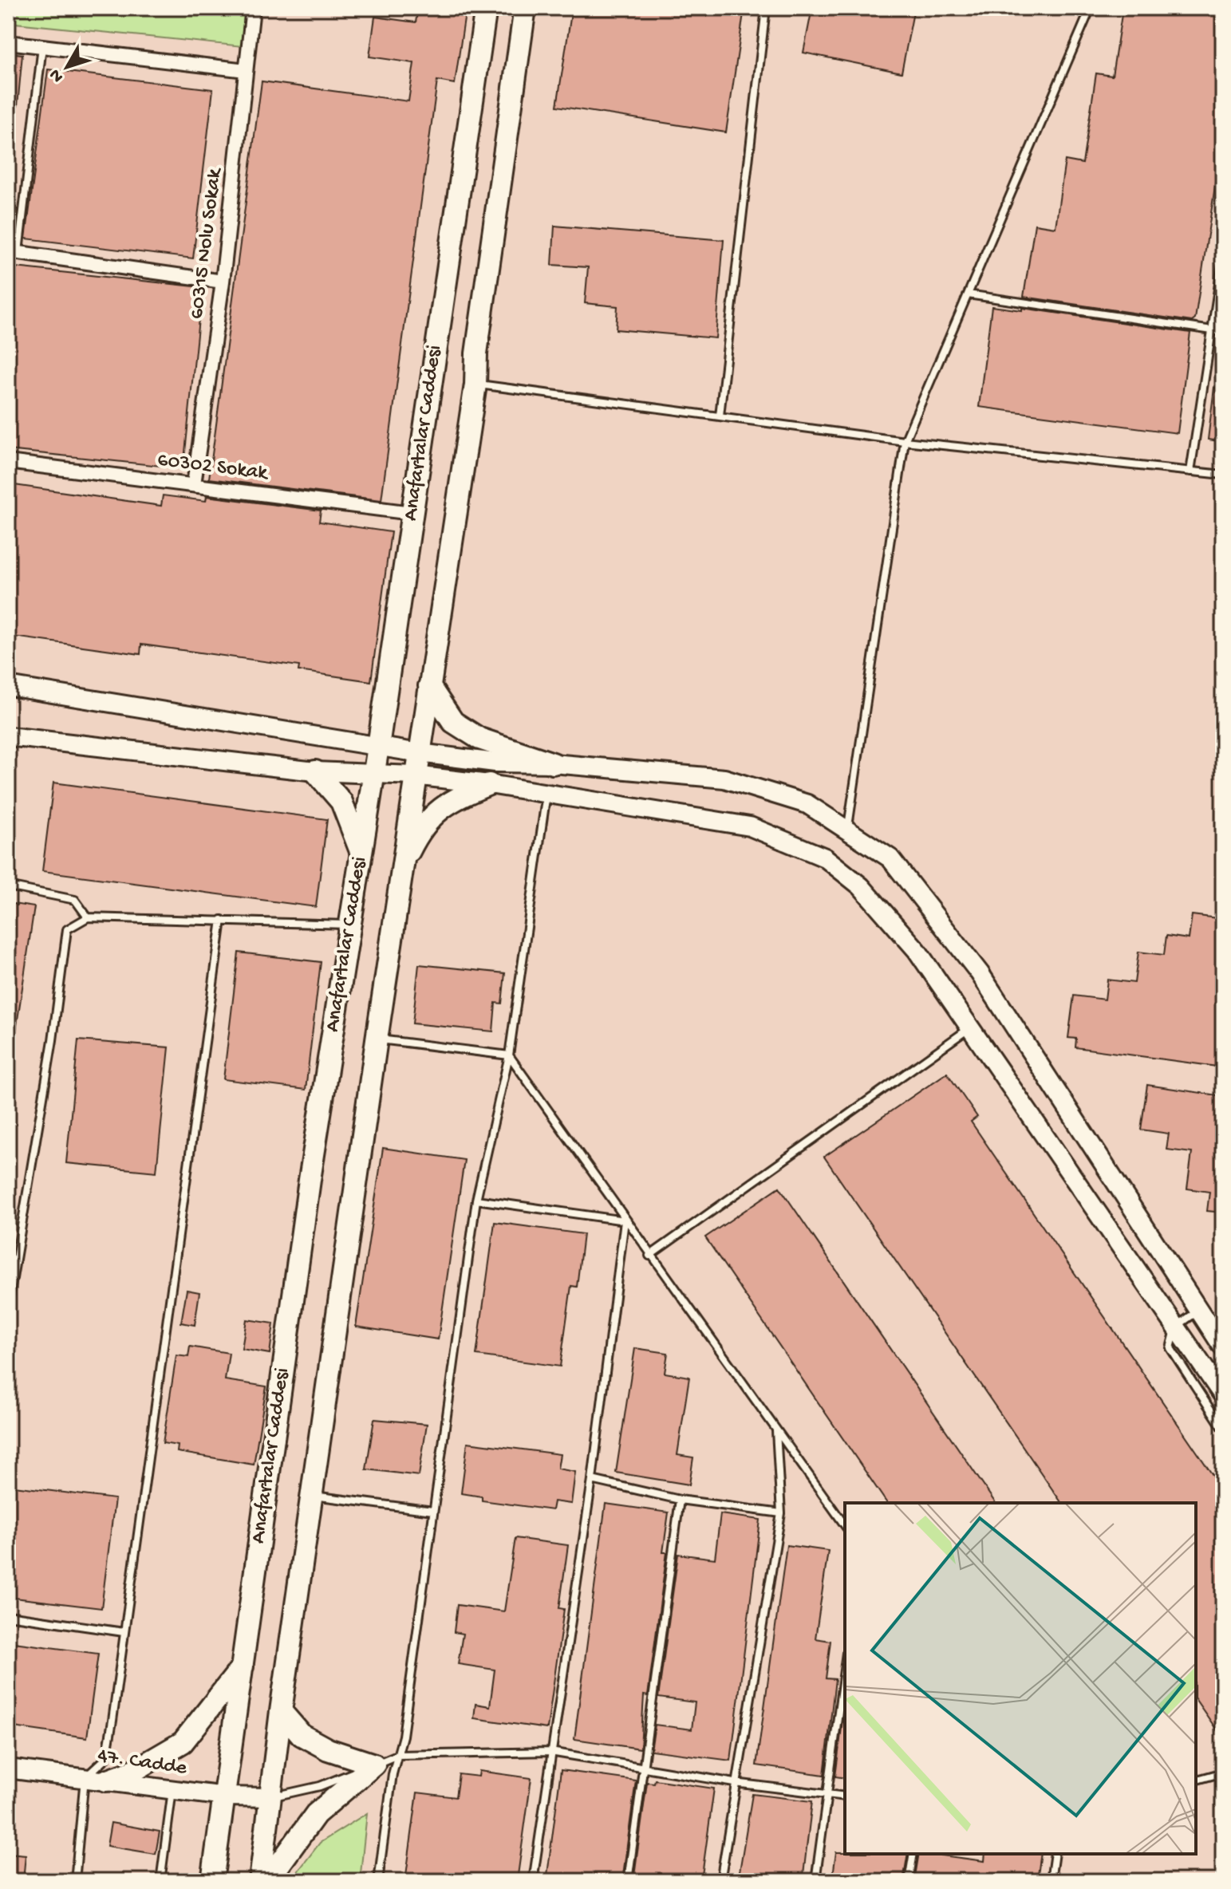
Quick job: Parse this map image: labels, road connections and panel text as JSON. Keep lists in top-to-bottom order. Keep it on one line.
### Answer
{"streets":{"main road":["Anafartalar Caddesi","47. Cadde"],"street":["60315 Nolu Sokak","60302 Sokak"]},"crossings":[["60315 Nolu Sokak","60302 Sokak"],["Anafartalar Caddesi","60302 Sokak"],["Anafartalar Caddesi","47. Cadde"]],"north":"bottom left"}
